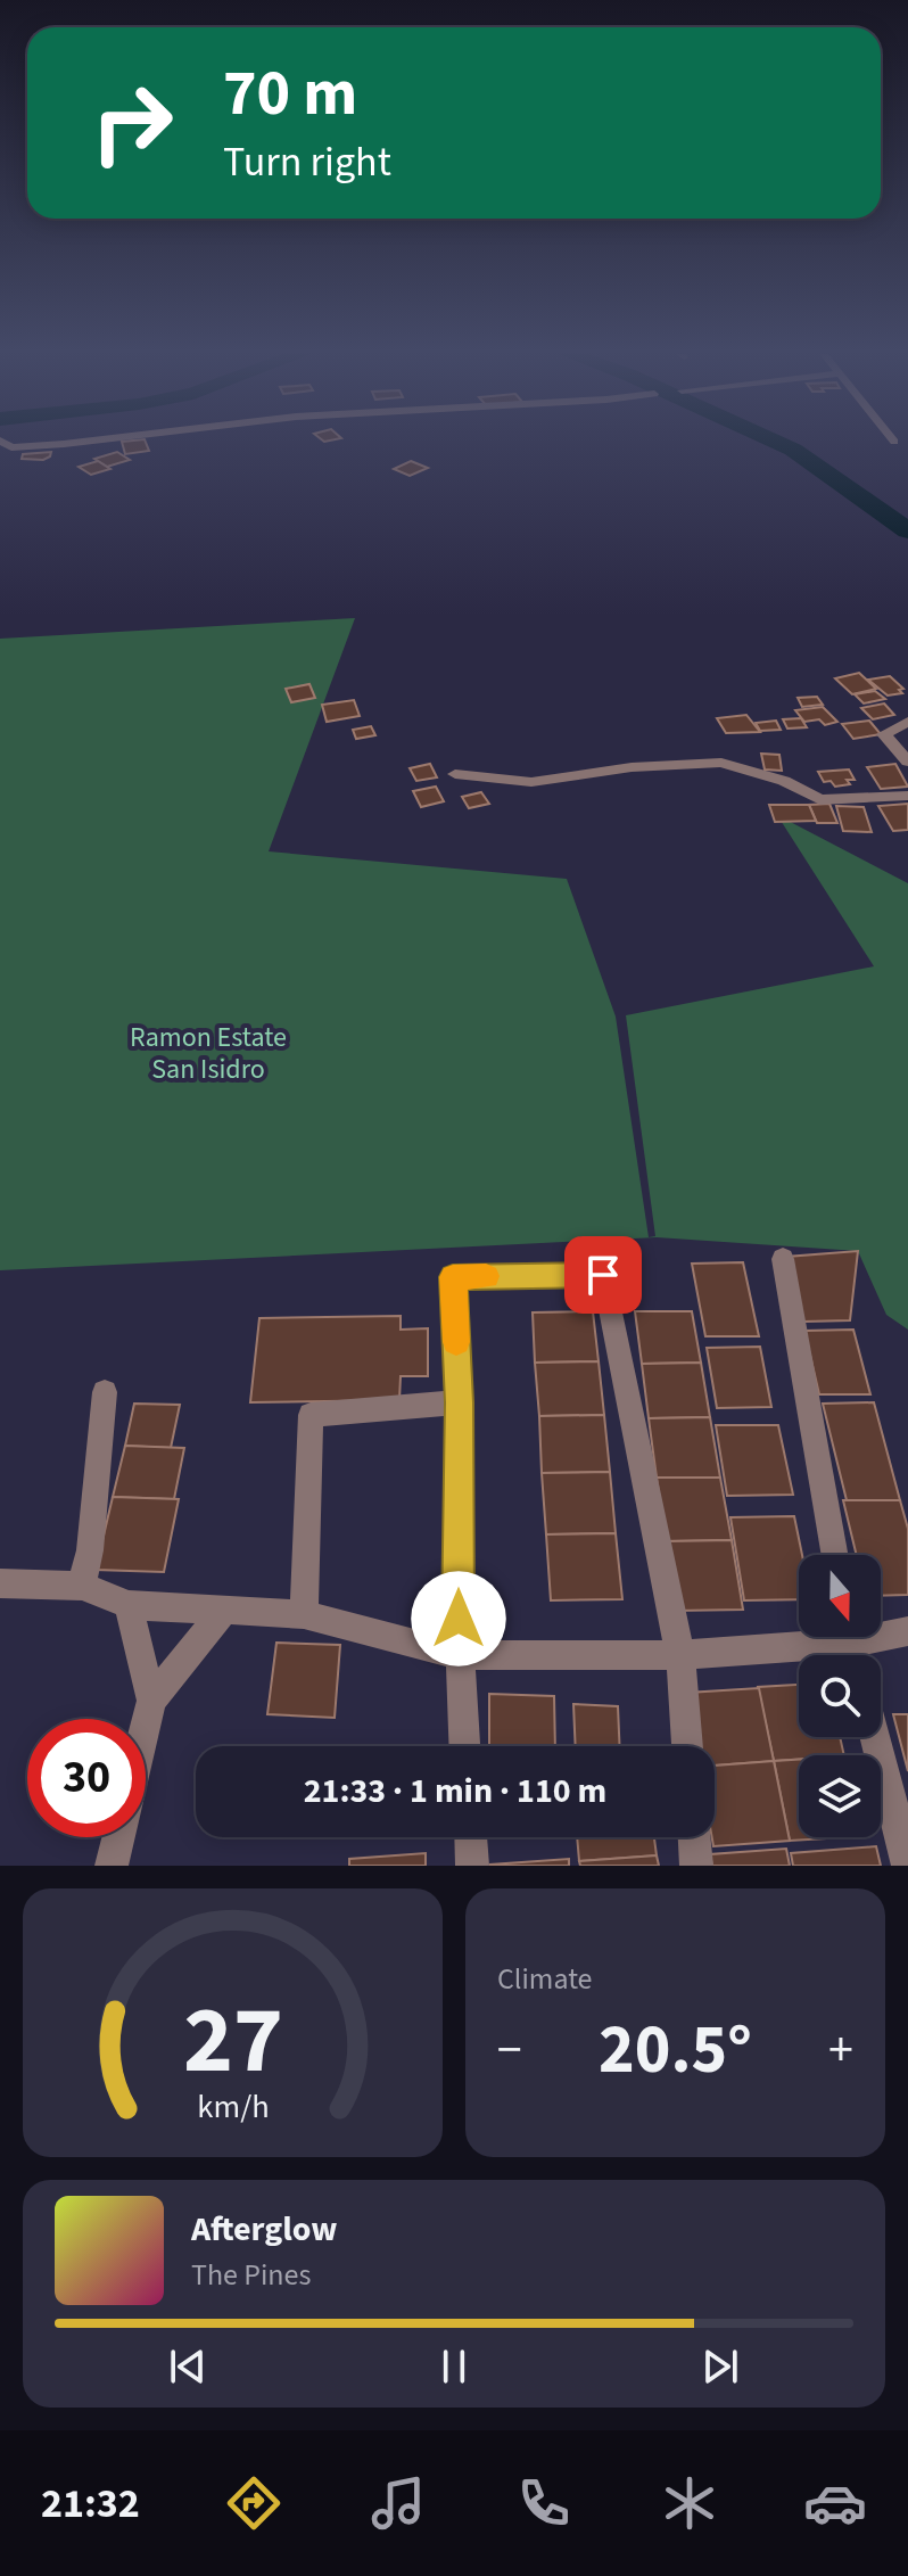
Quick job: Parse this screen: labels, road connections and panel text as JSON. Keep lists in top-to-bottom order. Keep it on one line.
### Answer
{"parks":["Ramon Estate San Isidro"],"north":"bottom","page":{"turn":["70 m","Turn right"],"limit":"30","trip":"21:33 · 1 min · 110 m","tile":"Climate","heat":["−","20.5°","+"],"song":["Afterglow","The Pines"],"tabs":"21:32","gauge":["27","km/h"]}}
